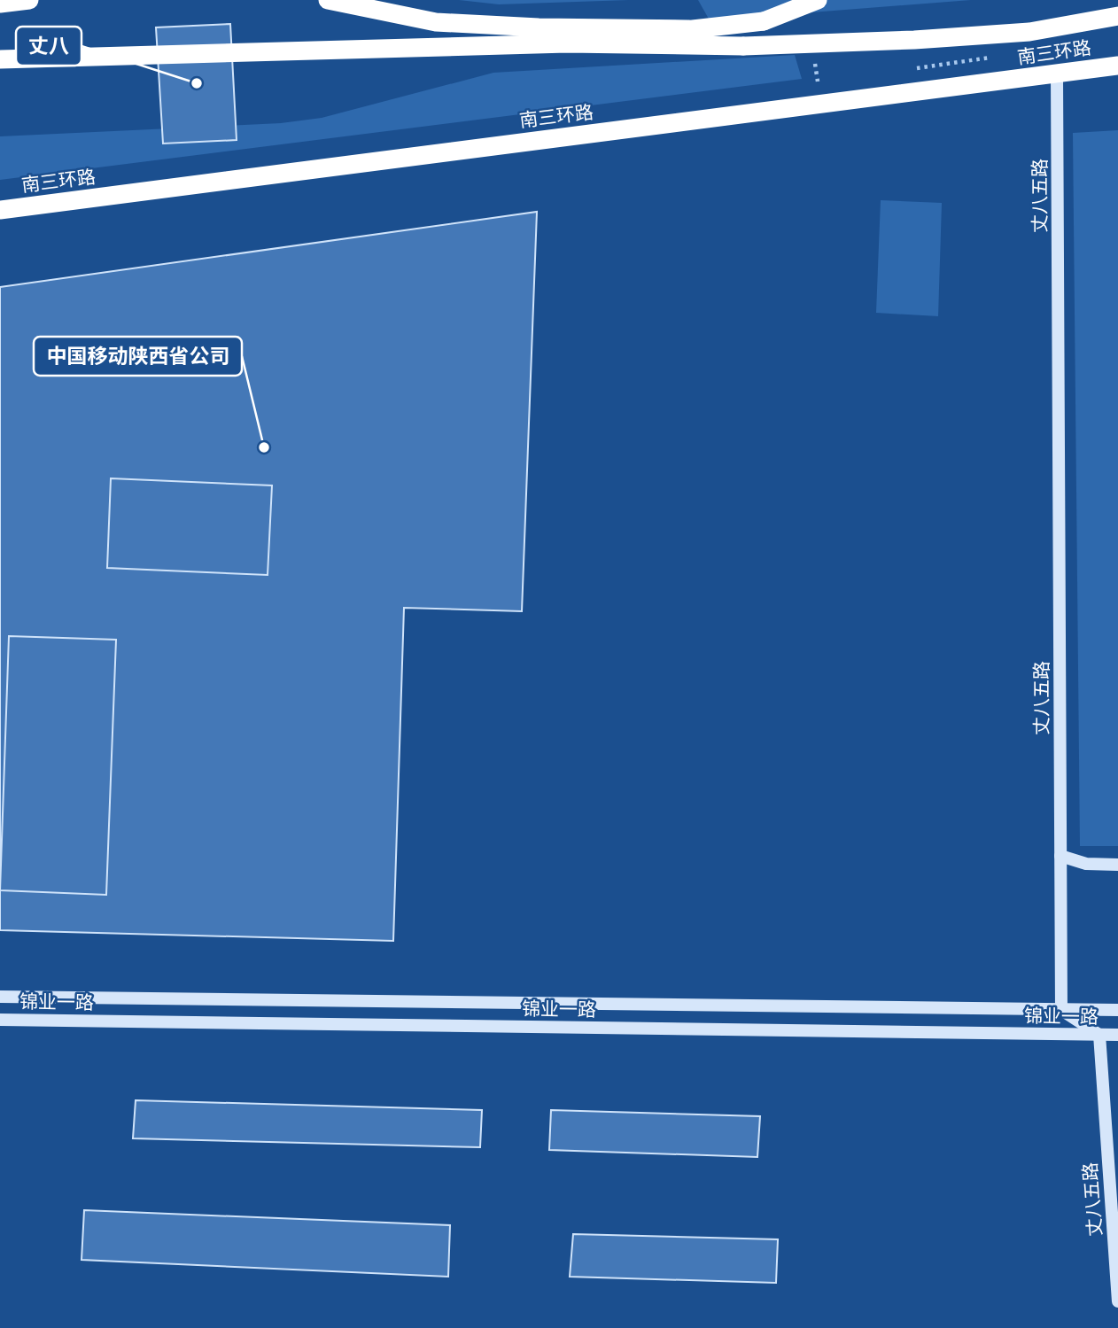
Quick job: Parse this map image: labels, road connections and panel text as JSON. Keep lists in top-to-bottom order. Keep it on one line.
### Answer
{"streets":{"highway":["南三环路"],"street":["丈八五路","锦业一路"]},"crossings":[["南三环路","丈八五路"],["丈八五路","锦业一路"]],"places":["丈八","中国移动陕西省公司"]}
